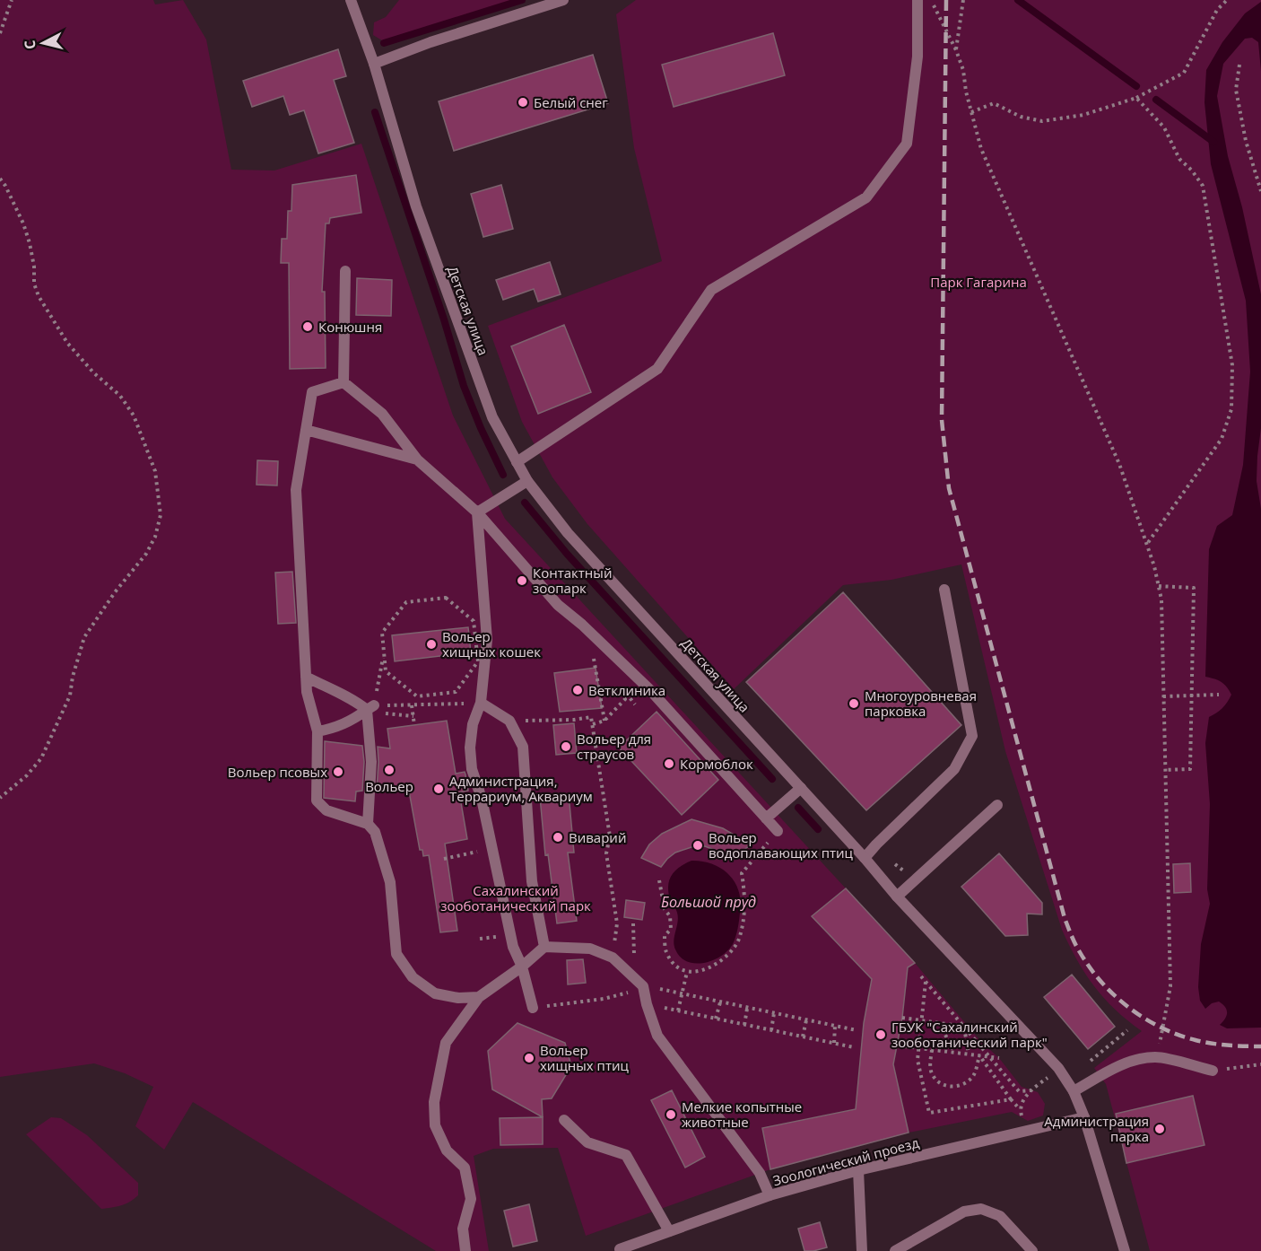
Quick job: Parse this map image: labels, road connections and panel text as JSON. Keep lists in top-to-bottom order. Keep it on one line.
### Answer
{"streets":{"street":["Детская улица","Зоологический проезд"]},"crossings":[["Детская улица","Зоологический проезд"]],"water":["Большой пруд"],"parks":["Парк Гагарина","Сахалинский зооботанический парк"],"places":["Белый снег","Конюшня","Контактный зоопарк","Вольер хищных кошек","Ветклиника","Многоуровневая парковка","Вольер для страусов","Кормоблок","Вольер","Вольер псовых","Администрация, Террариум, Аквариум","Виварий","Вольер водоплавающих птиц","ГБУК \"Сахалинский зооботанический парк\"","Вольер хищных птиц","Мелкие копытные животные","Администрация парка"],"north":"left"}
